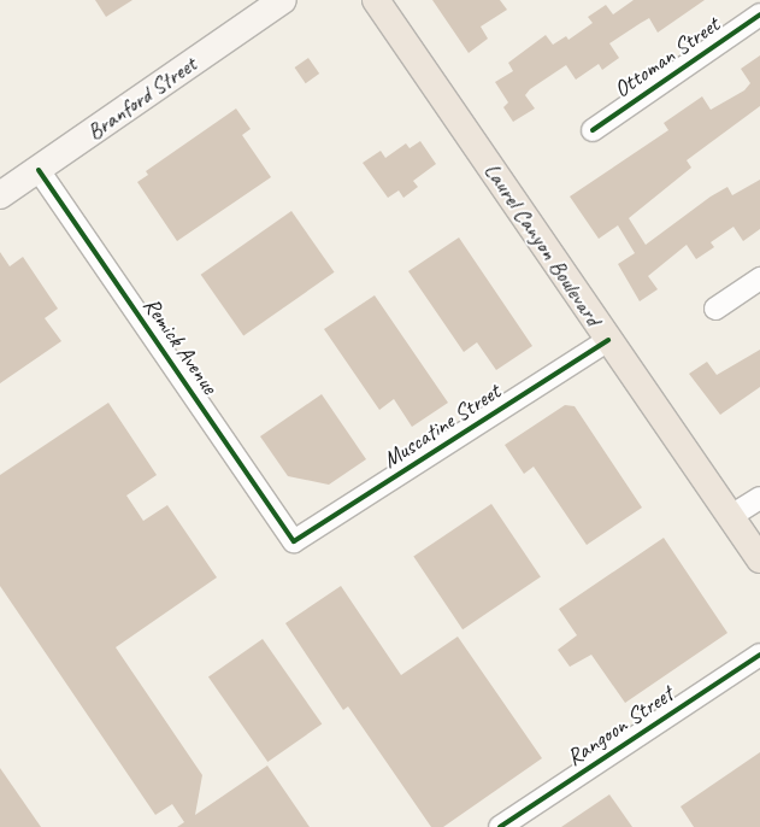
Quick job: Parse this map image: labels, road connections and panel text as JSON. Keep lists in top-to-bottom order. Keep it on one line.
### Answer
{"streets":{"main road":["Branford Street","Laurel Canyon Boulevard"],"street":["Ottoman Street","Remick Avenue","Muscatine Street","Rangoon Street"]},"crossings":[["Branford Street","Remick Avenue"],["Laurel Canyon Boulevard","Muscatine Street"],["Remick Avenue","Muscatine Street"]]}
